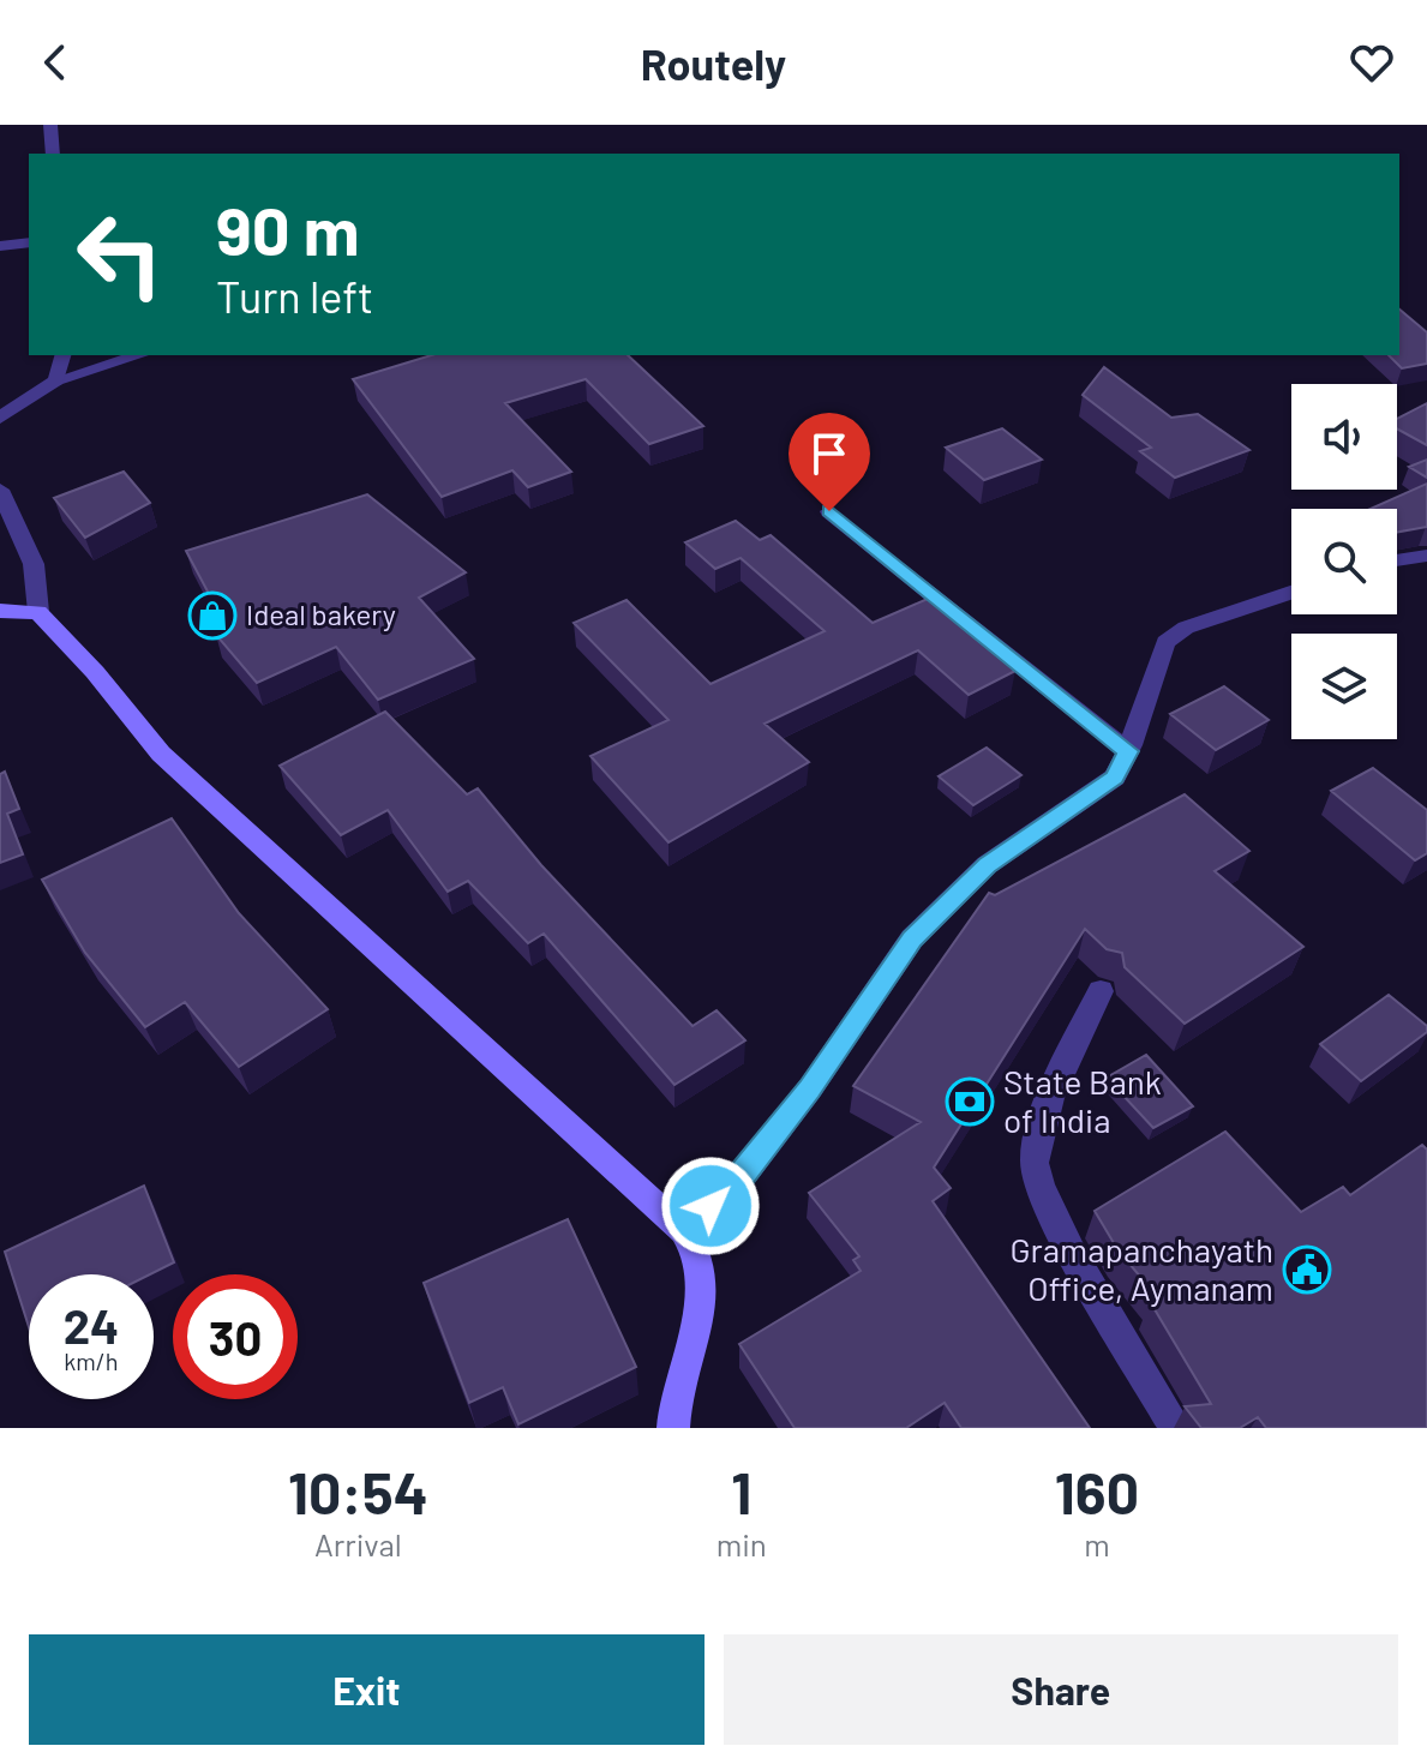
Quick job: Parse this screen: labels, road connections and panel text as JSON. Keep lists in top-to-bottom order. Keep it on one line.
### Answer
{"places":{"shop":["Ideal bakery"],"bank":["State Bank of India"],"public building":["Gramapanchayath Office, Aymanam"]},"page":{"header":"Routely","turn":["90 m","Turn left"],"speed":"24 km/h","limit":"30","eta":["10:54","Arrival","1","min","160","m"],"buttons":["Exit","Share"]}}
